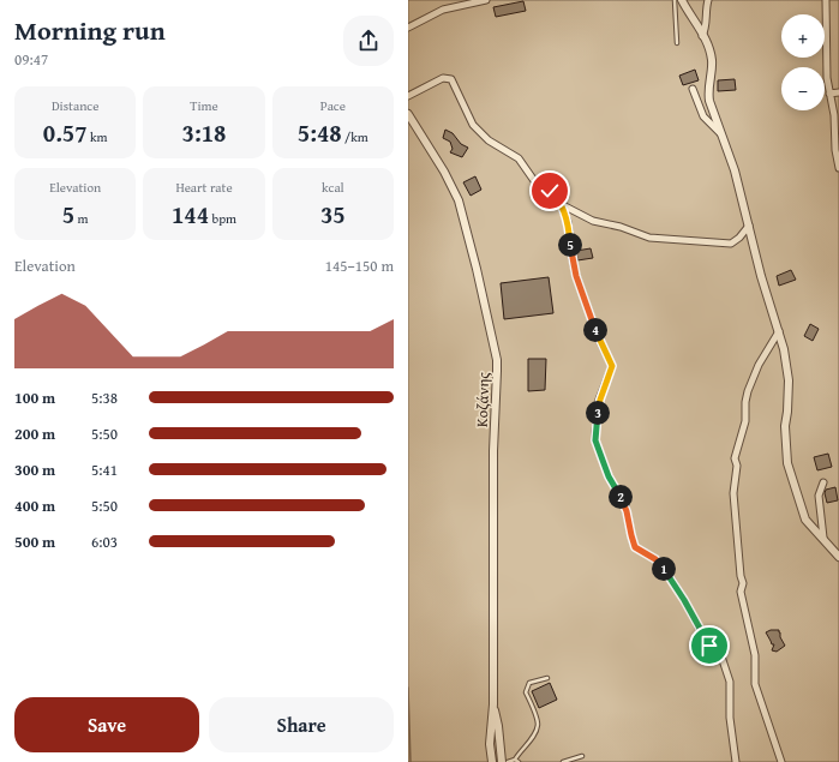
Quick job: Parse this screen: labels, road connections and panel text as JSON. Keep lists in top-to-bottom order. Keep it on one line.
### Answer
{"streets":{"street":["Κοζάνης"]},"page":{"heading":["Morning run","09:47"],"map_buttons":["+","−"],"stats":[["Distance","0.57 km"],["Time","3:18"],["Pace","5:48 /km"],["Elevation","5 m"],["Heart rate","144 bpm"],["kcal","35"]],"pins":["5","4","3","2","1"],"chart":["Elevation","145–150 m"],"list":[{"name":"100 m","note":"5:38"},{"name":"200 m","note":"5:50"},{"name":"300 m","note":"5:41"},{"name":"400 m","note":"5:50"},{"name":"500 m","note":"6:03"}],"buttons":["Save","Share"]}}
